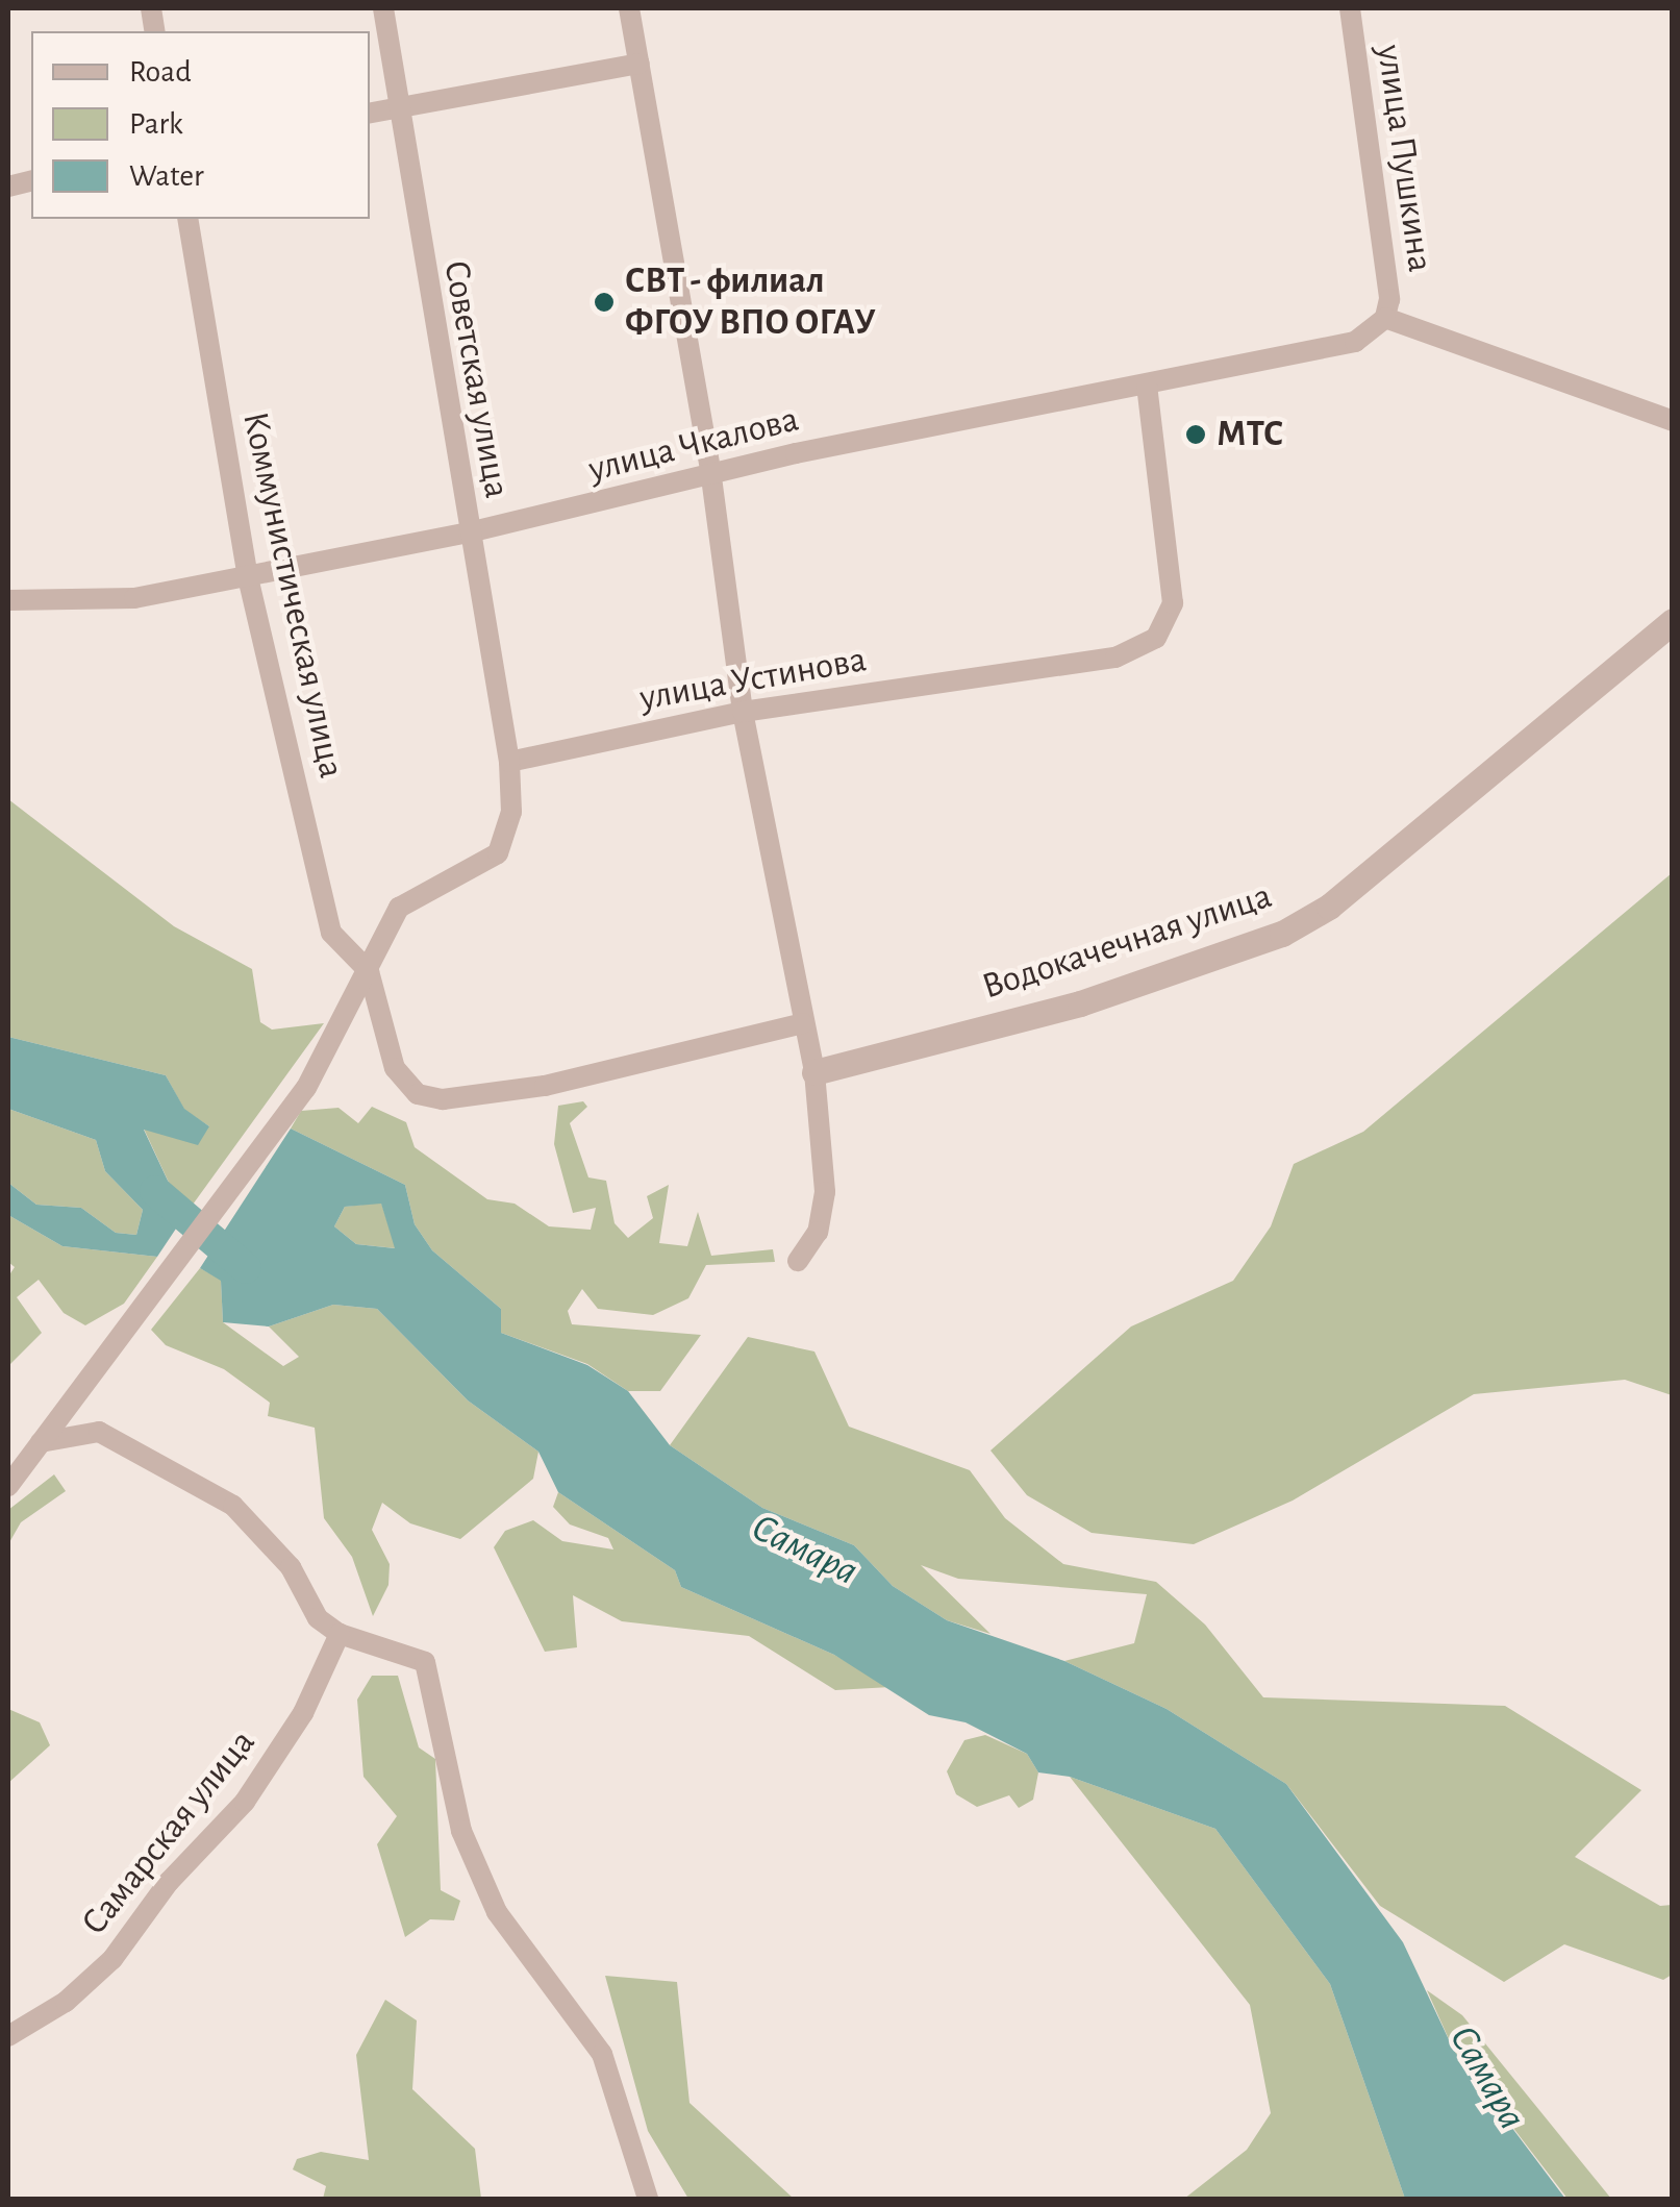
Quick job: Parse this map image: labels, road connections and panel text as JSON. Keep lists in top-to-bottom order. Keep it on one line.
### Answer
{"streets":{"street":["улица Пушкина","Советская улица","улица Чкалова","Коммунистическая улица","улица Устинова","Водокачечная улица","Самарская улица"]},"crossings":[["улица Пушкина","улица Чкалова"],["Советская улица","улица Чкалова"],["Советская улица","улица Устинова"],["улица Чкалова","Коммунистическая улица"],["улица Чкалова","улица Устинова"]],"water":["Самара"],"places":["СВТ - филиал ФГОУ ВПО ОГАУ","МТС"],"legend":["Road","Park","Water"]}
